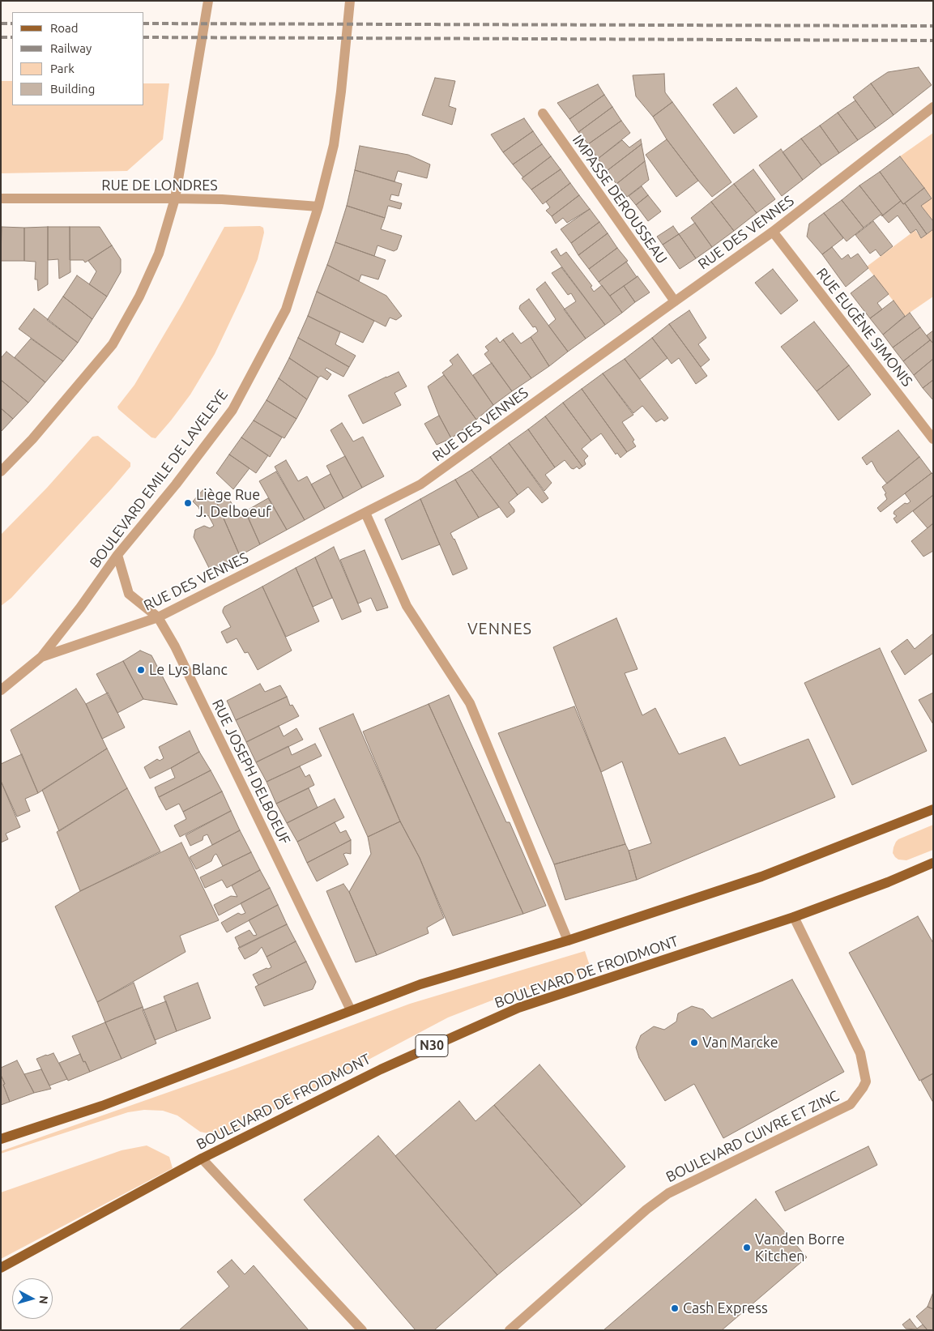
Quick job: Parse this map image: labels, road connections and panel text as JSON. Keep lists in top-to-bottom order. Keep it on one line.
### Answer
{"streets":{"main road":["BOULEVARD DE FROIDMONT","N30"],"street":["RUE DE LONDRES","IMPASSE DEROUSSEAU","RUE DES VENNES","RUE EUGÈNE SIMONIS","BOULEVARD EMILE DE LAVELEYE","RUE JOSEPH DELBOEUF","BOULEVARD CUIVRE ET ZINC"]},"crossings":[["RUE DE LONDRES","BOULEVARD EMILE DE LAVELEYE"],["IMPASSE DEROUSSEAU","RUE DES VENNES"],["RUE DES VENNES","RUE EUGÈNE SIMONIS"],["RUE DES VENNES","BOULEVARD EMILE DE LAVELEYE"],["RUE DES VENNES","RUE JOSEPH DELBOEUF"],["BOULEVARD EMILE DE LAVELEYE","RUE JOSEPH DELBOEUF"],["BOULEVARD DE FROIDMONT","BOULEVARD CUIVRE ET ZINC"]],"districts":["VENNES"],"places":["Liège Rue J. Delboeuf","Le Lys Blanc","Van Marcke","Vanden Borre Kitchen","Cash Express"],"legend":["Road","Railway","Park","Building"],"north":"right"}
